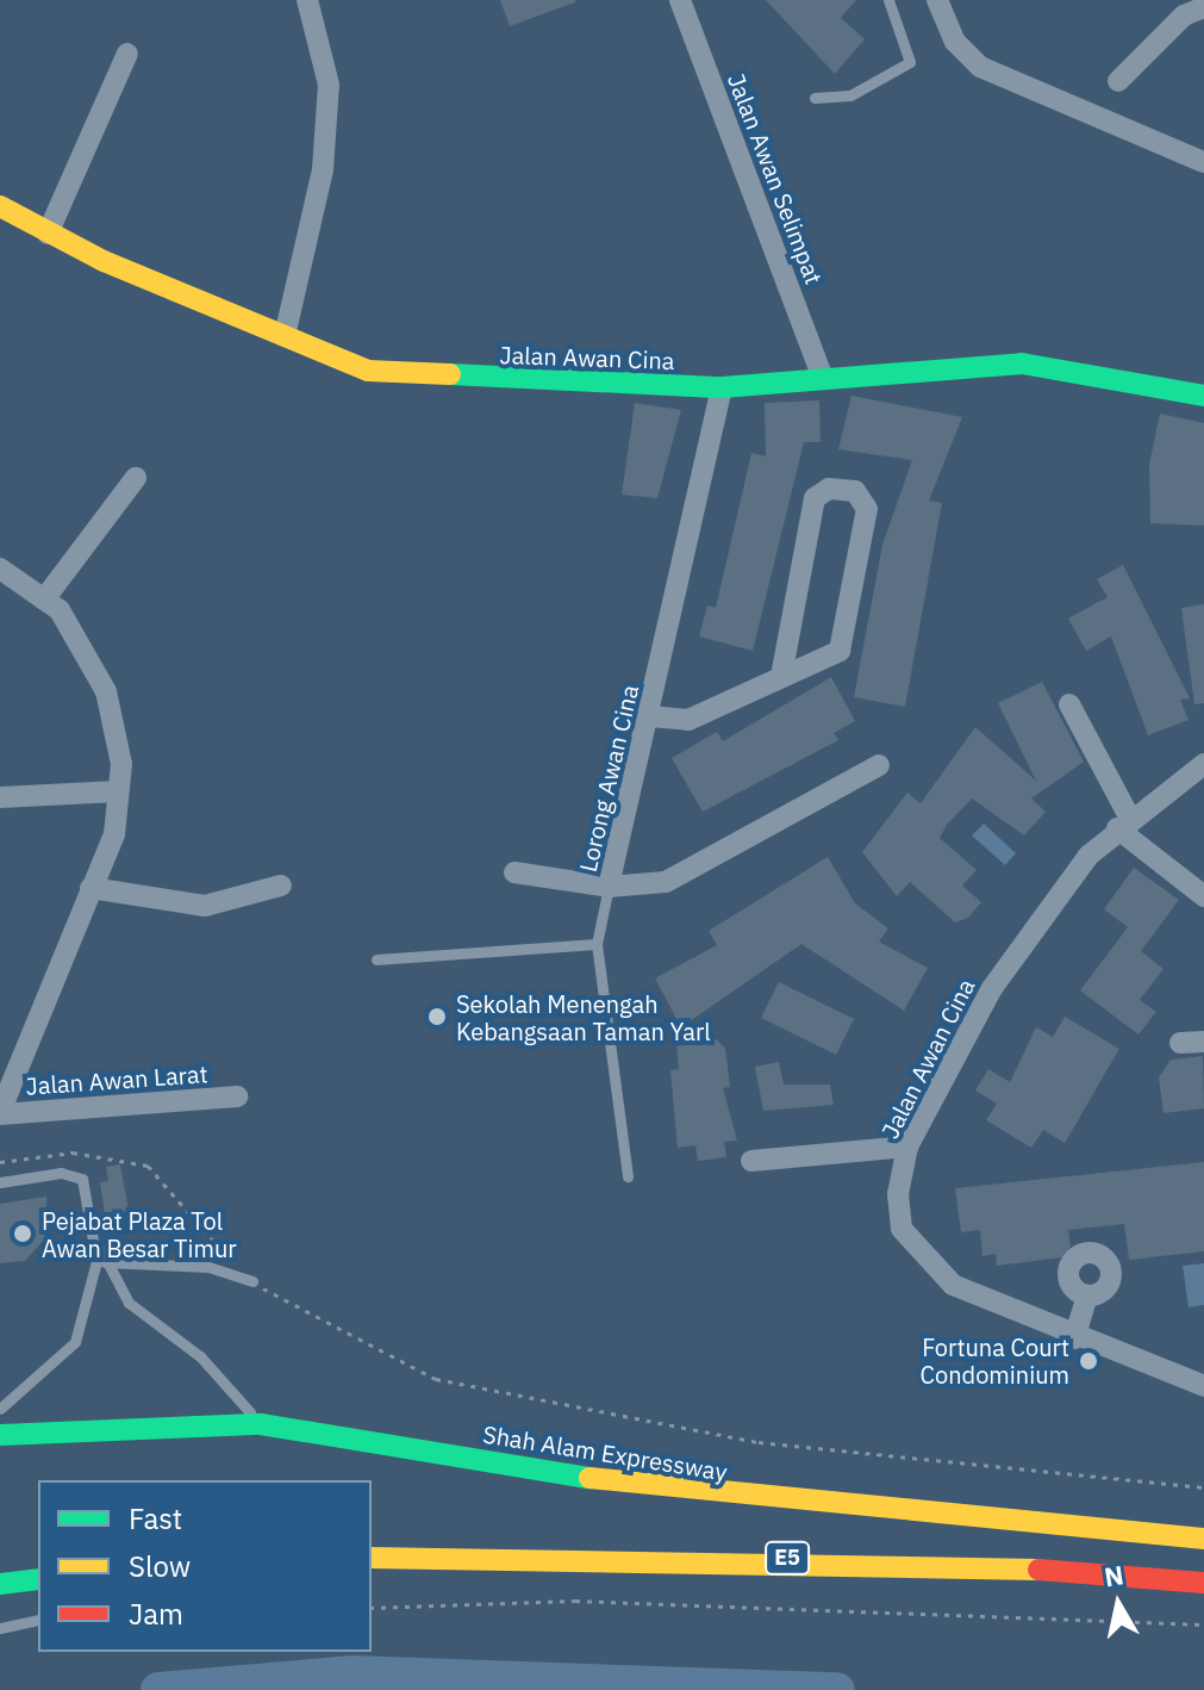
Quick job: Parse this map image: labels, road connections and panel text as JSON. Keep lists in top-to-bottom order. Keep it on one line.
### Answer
{"streets":{"main road":["Jalan Awan Cina","Shah Alam Expressway","E5"],"street":["Jalan Awan Selimpat","Lorong Awan Cina","Jalan Awan Larat"]},"crossings":[["Jalan Awan Selimpat","Jalan Awan Cina"],["Jalan Awan Cina","Lorong Awan Cina"]],"places":["Sekolah Menengah Kebangsaan Taman Yarl","Pejabat Plaza Tol Awan Besar Timur","Fortuna Court Condominium"],"legend":["Fast","Slow","Jam"],"north":"top"}
